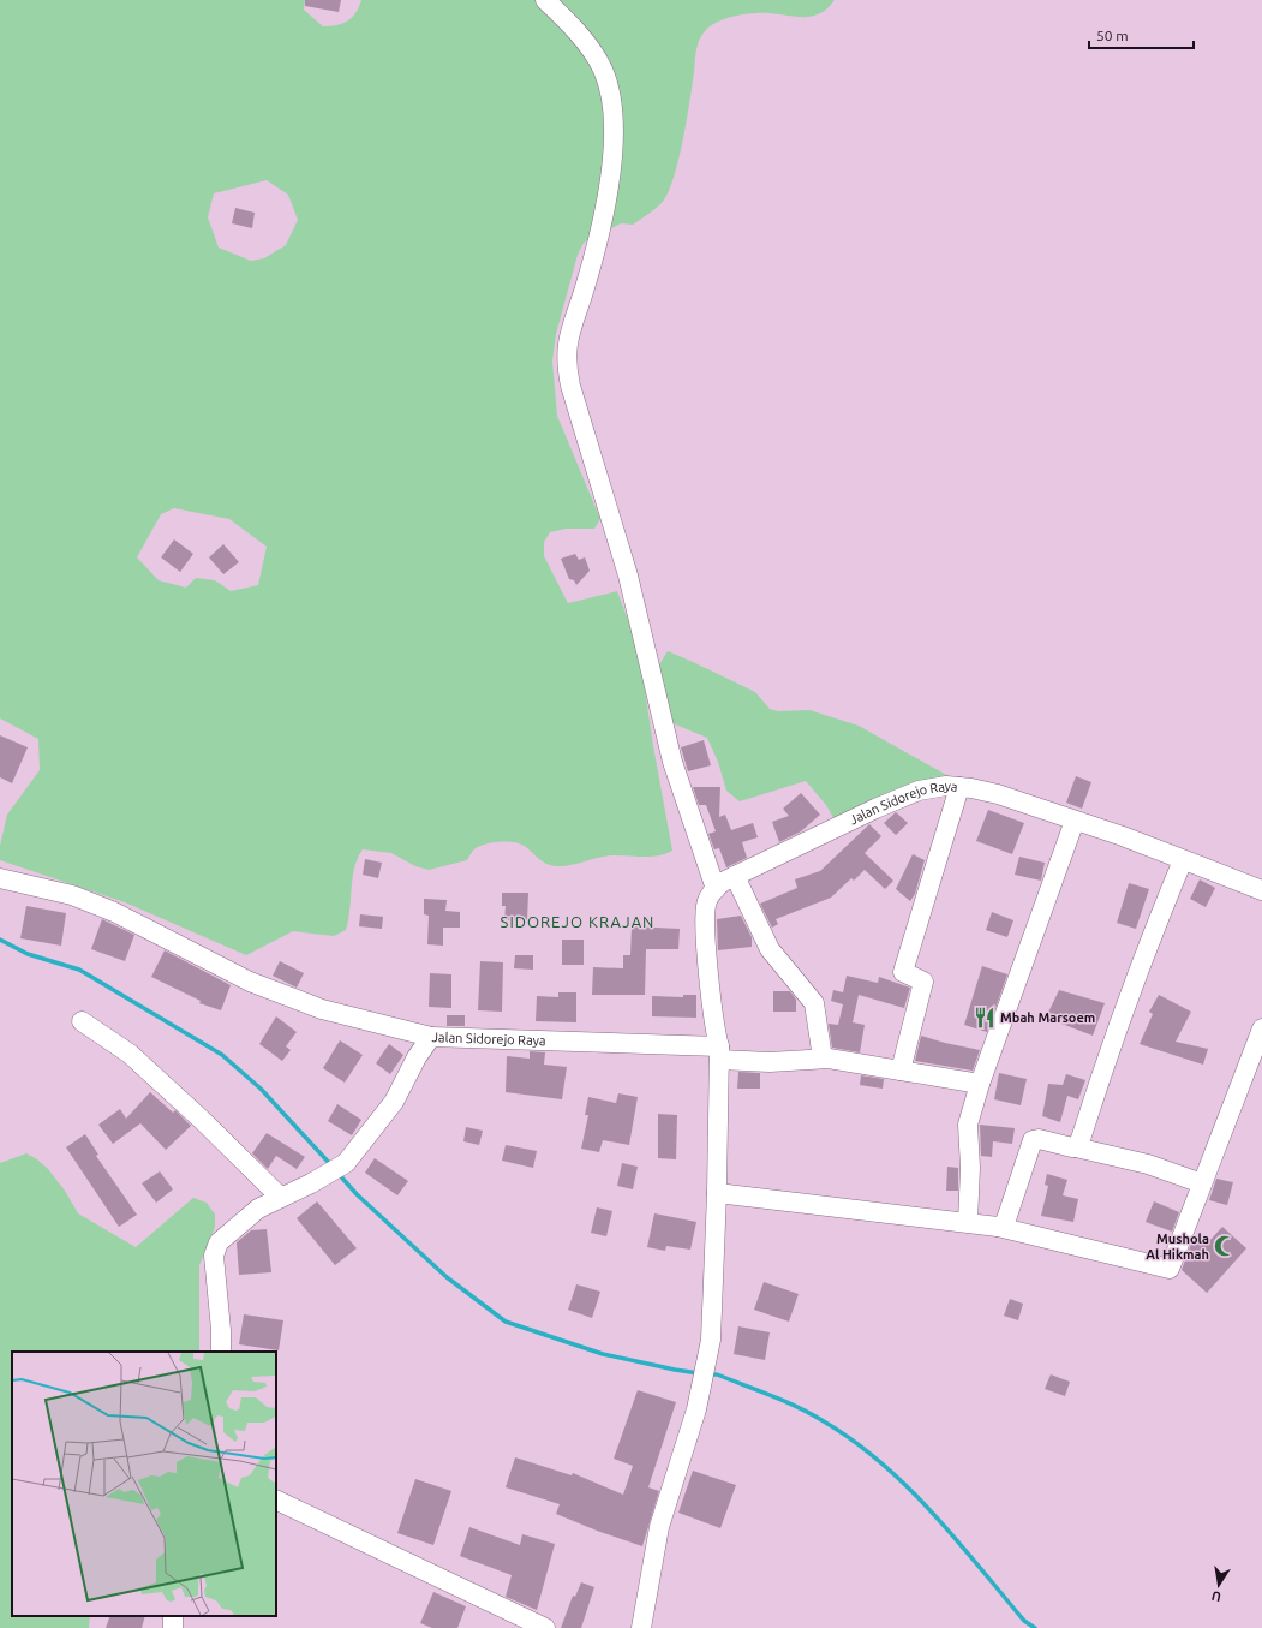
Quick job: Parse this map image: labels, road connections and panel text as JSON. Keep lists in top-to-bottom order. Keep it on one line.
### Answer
{"streets":{"street":["Jalan Sidorejo Raya"]},"districts":["SIDOREJO KRAJAN"],"places":{"restaurant":["Mbah Marsoem"],"mosque":["Mushola Al Hikmah"]},"scale_bar":"50 m","north":"bottom"}
